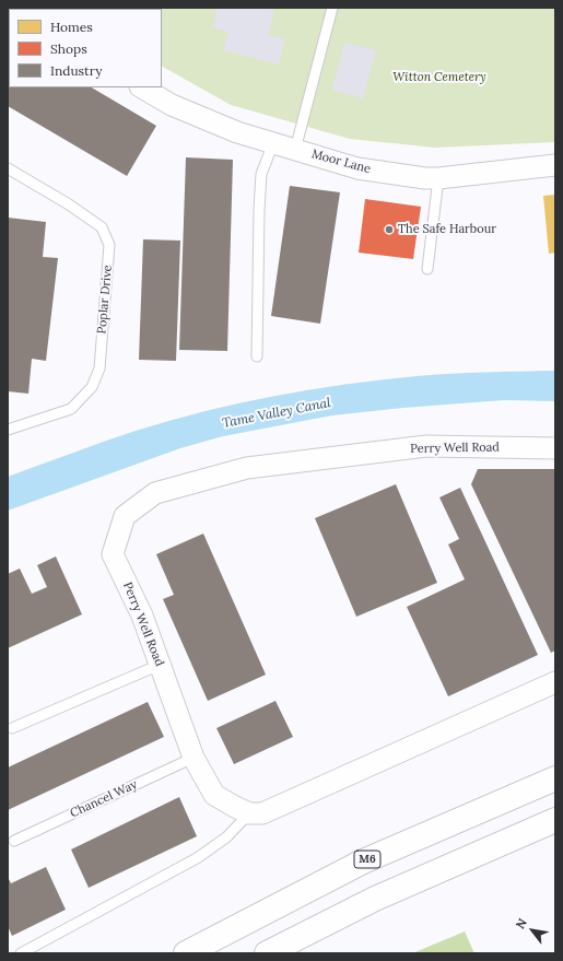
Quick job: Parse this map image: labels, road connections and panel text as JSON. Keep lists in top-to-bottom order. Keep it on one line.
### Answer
{"streets":{"highway":["M6"],"street":["Moor Lane","Perry Well Road"],"lane":["Poplar Drive","Chancel Way"]},"crossings":[["Perry Well Road","Chancel Way"]],"water":["Tame Valley Canal"],"parks":["Witton Cemetery"],"places":["The Safe Harbour"],"legend":["Homes","Shops","Industry"],"north":"top left"}
